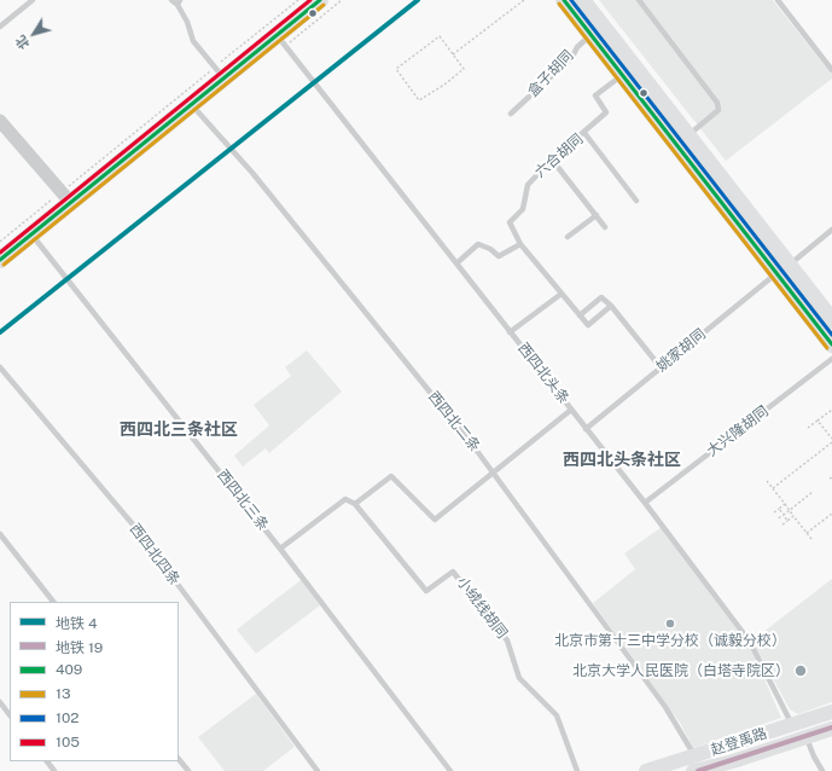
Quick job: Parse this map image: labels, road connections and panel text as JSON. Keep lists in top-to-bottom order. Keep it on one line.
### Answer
{"streets":{"main road":["赵登禹路"],"lane":["盒子胡同","六合胡同","姚家胡同","西四北头条","西四北二条","大兴隆胡同","西四北三条","西四北四条","小绒线胡同"]},"crossings":[["姚家胡同","西四北头条"],["西四北头条","大兴隆胡同"],["西四北头条","赵登禹路"],["西四北二条","赵登禹路"]],"districts":["西四北三条社区","西四北头条社区"],"places":["北京市第十三中学分校（诚毅分校）","北京大学人民医院（白塔寺院区）"],"lines":["metro line 4","transit line 409","transit line 102","transit line 105","transit line 13","metro line 19"],"legend":["地铁 4","地铁 19","409","13","102","105"],"north":"bottom left"}
